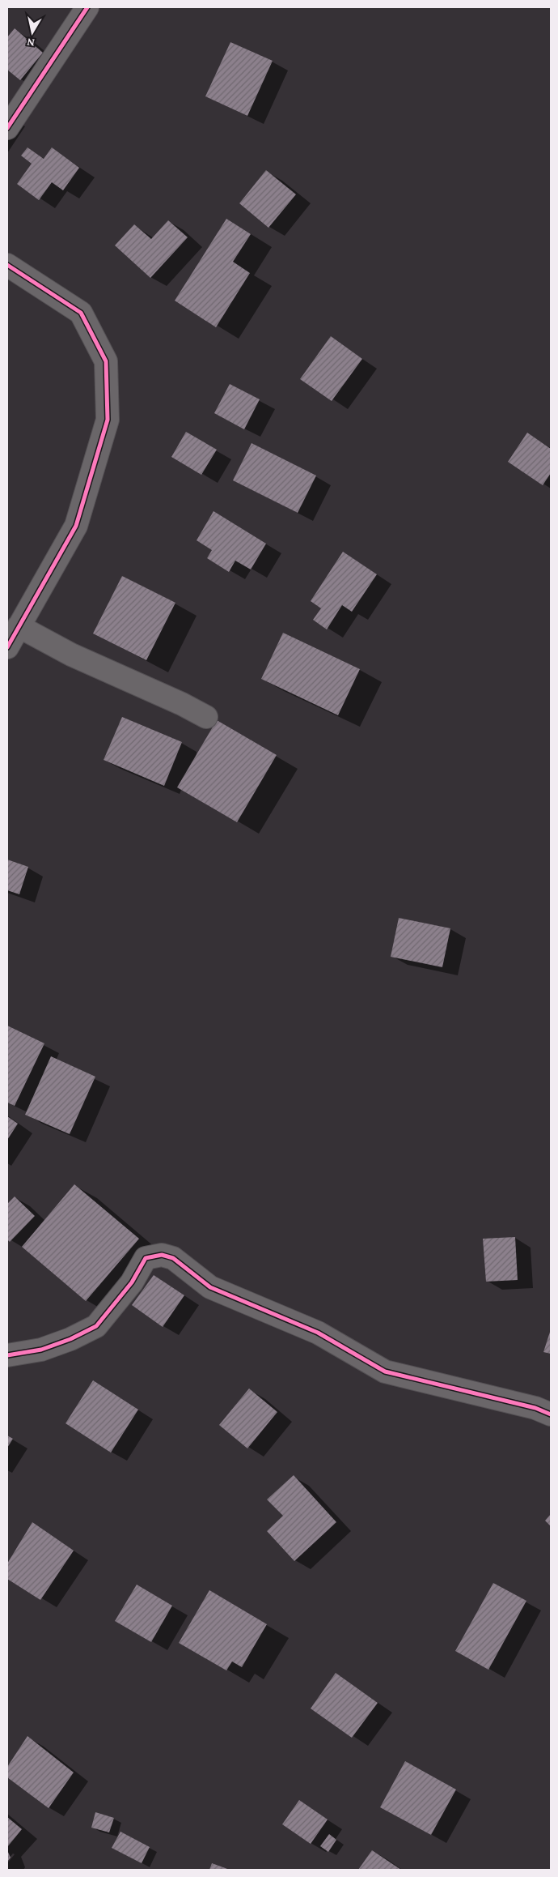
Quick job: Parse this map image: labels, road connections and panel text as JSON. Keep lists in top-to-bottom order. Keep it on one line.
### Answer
{"north":"bottom"}
